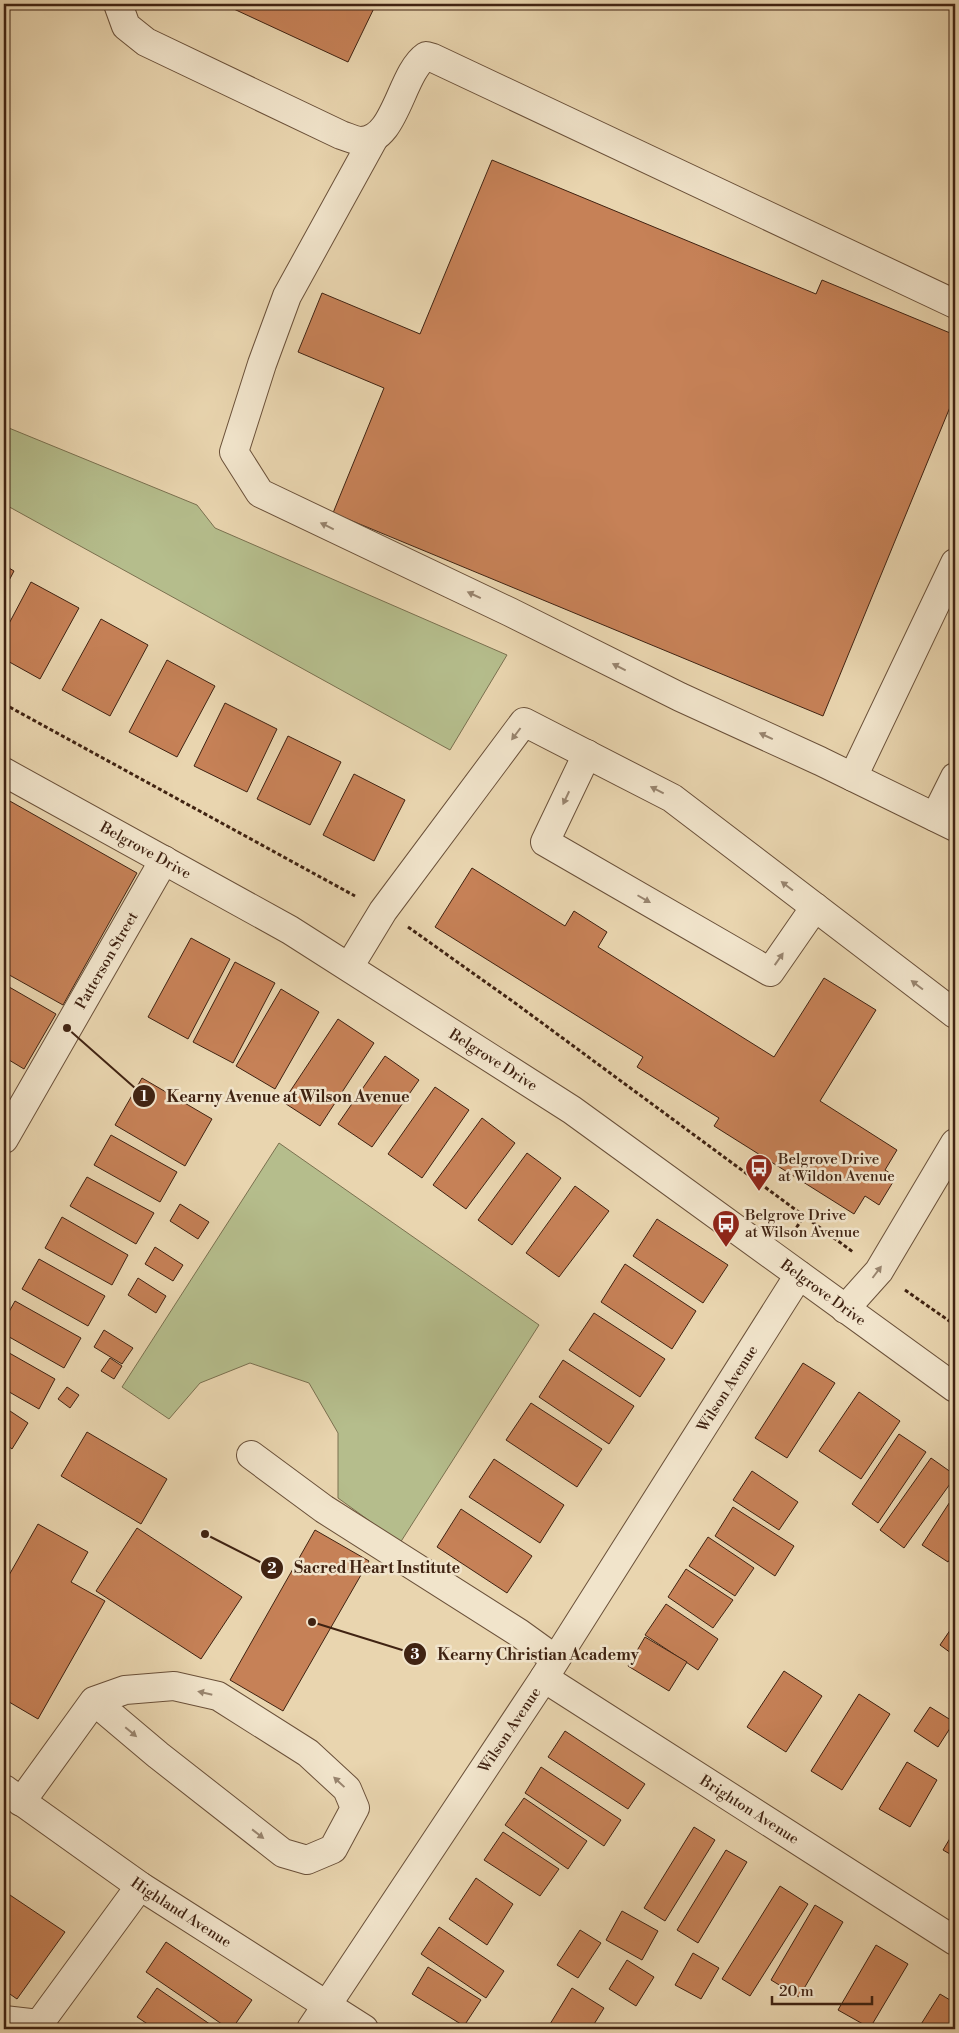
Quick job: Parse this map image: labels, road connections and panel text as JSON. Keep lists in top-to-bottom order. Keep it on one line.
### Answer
{"streets":{"street":["Belgrove Drive","Patterson Street","Wilson Avenue","Brighton Avenue","Highland Avenue"]},"crossings":[["Belgrove Drive","Patterson Street"],["Belgrove Drive","Wilson Avenue"],["Wilson Avenue","Brighton Avenue"],["Wilson Avenue","Highland Avenue"]],"places":{"other":["Kearny Avenue at Wilson Avenue","Sacred Heart Institute","Kearny Christian Academy"],"bus stop":["Belgrove Drive at Wildon Avenue","Belgrove Drive at Wilson Avenue"]},"scale_bar":"20 m"}
